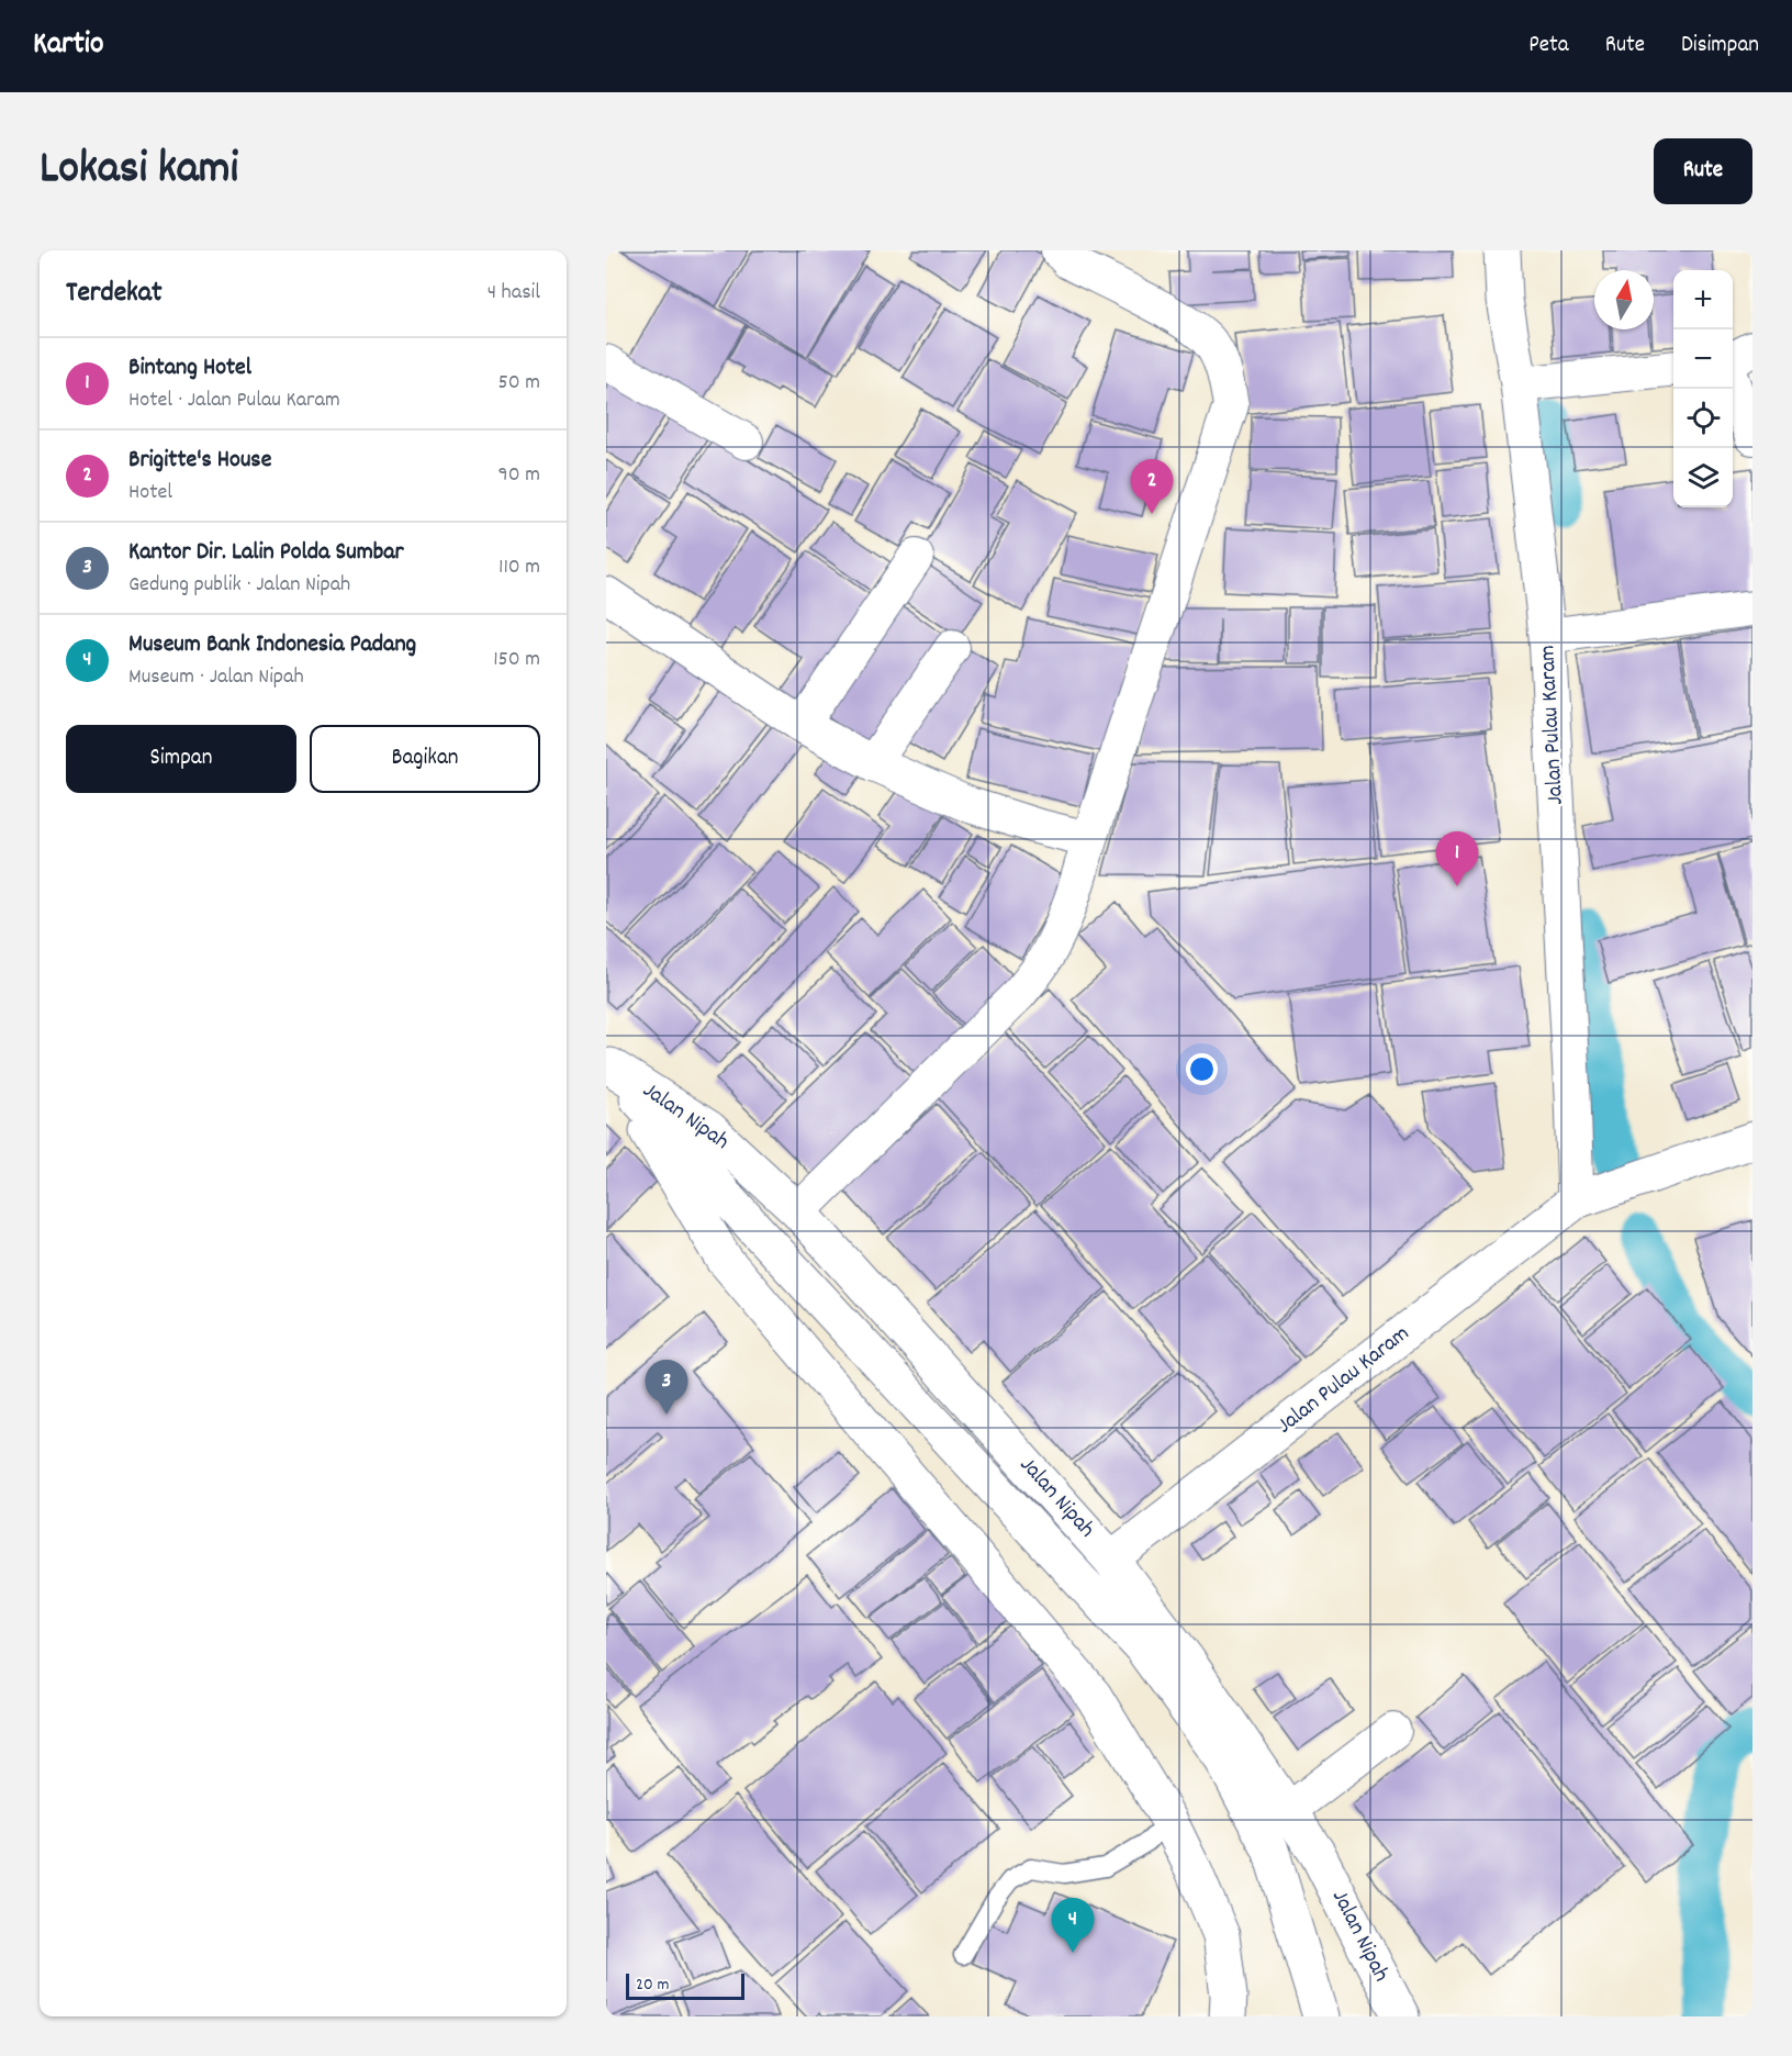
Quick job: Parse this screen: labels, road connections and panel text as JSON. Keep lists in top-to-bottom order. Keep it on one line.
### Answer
{"streets":{"street":["Jalan Pulau Karam","Jalan Nipah"]},"crossings":[["Jalan Pulau Karam","Jalan Nipah"]],"scale_bar":"20 m","north":"top","page":{"header":"Kartio","nav":["Peta","Rute","Disimpan"],"title":"Lokasi kami","buttons":["Rute",["Simpan","Bagikan"]],"heading":["Terdekat","4 hasil"],"map_buttons":["+","−"],"list":[{"mark":"1","name":"Bintang Hotel","note":"Hotel · Jalan Pulau Karam","value":"50 m"},{"mark":"2","name":"Brigitte's House","note":"Hotel","value":"90 m"},{"mark":"3","name":"Kantor Dir. Lalin Polda Sumbar","note":"Gedung publik · Jalan Nipah","value":"110 m"},{"mark":"4","name":"Museum Bank Indonesia Padang","note":"Museum · Jalan Nipah","value":"150 m"}],"pins":["2","1","3","4"],"scale":"20 m"}}
